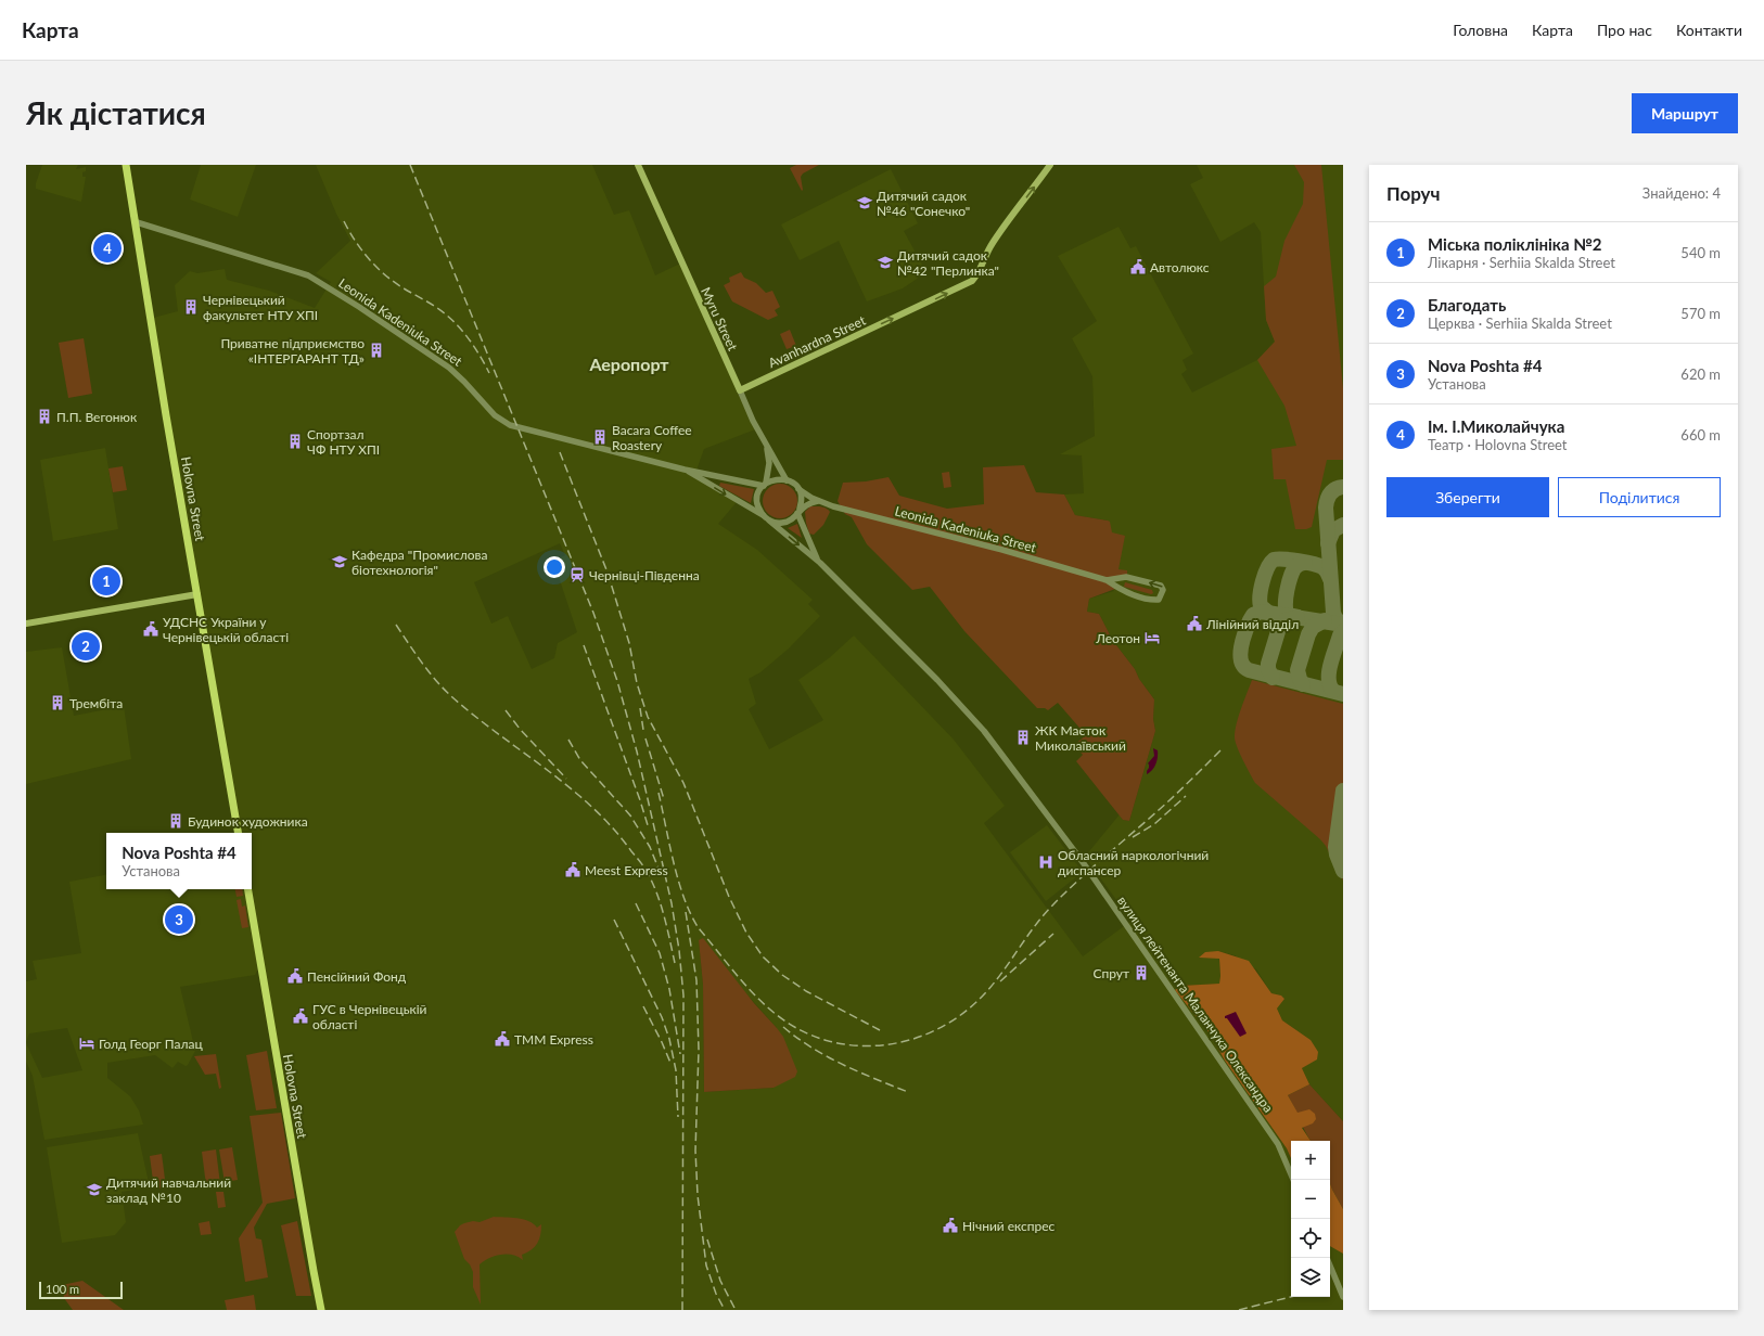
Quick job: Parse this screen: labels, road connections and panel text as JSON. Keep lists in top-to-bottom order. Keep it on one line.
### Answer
{"streets":{"main road":["Myru Street","Avanhardna Street","Holovna Street"],"street":["Leonida Kadeniuka Street","вулиця лейтенанта Маланчука Олександра"]},"crossings":[["Myru Street","Leonida Kadeniuka Street"],["Myru Street","Avanhardna Street"],["Myru Street","вулиця лейтенанта Маланчука Олександра"],["Leonida Kadeniuka Street","Holovna Street"],["Leonida Kadeniuka Street","вулиця лейтенанта Маланчука Олександра"]],"one_way":["Avanhardna Street"],"districts":["Аеропорт"],"places":{"school or university":["Дитячий садок №46 \"Сонечко\"","Дитячий садок №42 \"Перлинка\"","Кафедра \"Промислова біотехнологія\"","Дитячий навчальний заклад №10"],"public building":["Автолюкс","Лінійний відділ","УДСНС України у Чернівецькій області","Meest Express","Пенсійний Фонд","ГУС в Чернівецькій області","TMM Express","Нічний експрес"],"building":["Чернівецький факультет НТУ ХПІ","Приватне підприємство «ІНТЕРГАРАНТ ТД»","П.П. Вегонюк","Bacara Coffee Roastery","Спортзал ЧФ НТУ ХПІ","Трембіта","ЖК Маєток Миколаївський","Будинок художника","Спрут"],"station":["Чернівці-Південна"],"hotel":["Леотон","Голд Георг Палац"],"hospital":["Обласний наркологічний диспансер"]},"scale_bar":"100 m","page":{"header":"Карта","nav":["Головна","Карта","Про нас","Контакти"],"buttons":["Маршрут",["Зберегти","Поділитися"]],"title":"Як дістатися","heading":["Поруч","Знайдено: 4"],"list":[{"mark":"1","name":"Міська поліклініка №2","note":"Лікарня · Serhiia Skalda Street","value":"540 m"},{"mark":"2","name":"Благодать","note":"Церква · Serhiia Skalda Street","value":"570 m"},{"mark":"3","name":"Nova Poshta #4","note":"Установа","value":"620 m"},{"mark":"4","name":"Ім. І.Миколайчука","note":"Театр · Holovna Street","value":"660 m"}],"pins":["4","1","2","3"],"popup":["Nova Poshta #4","Установа"],"map_buttons":["+","−"],"scale":"100 m"}}
